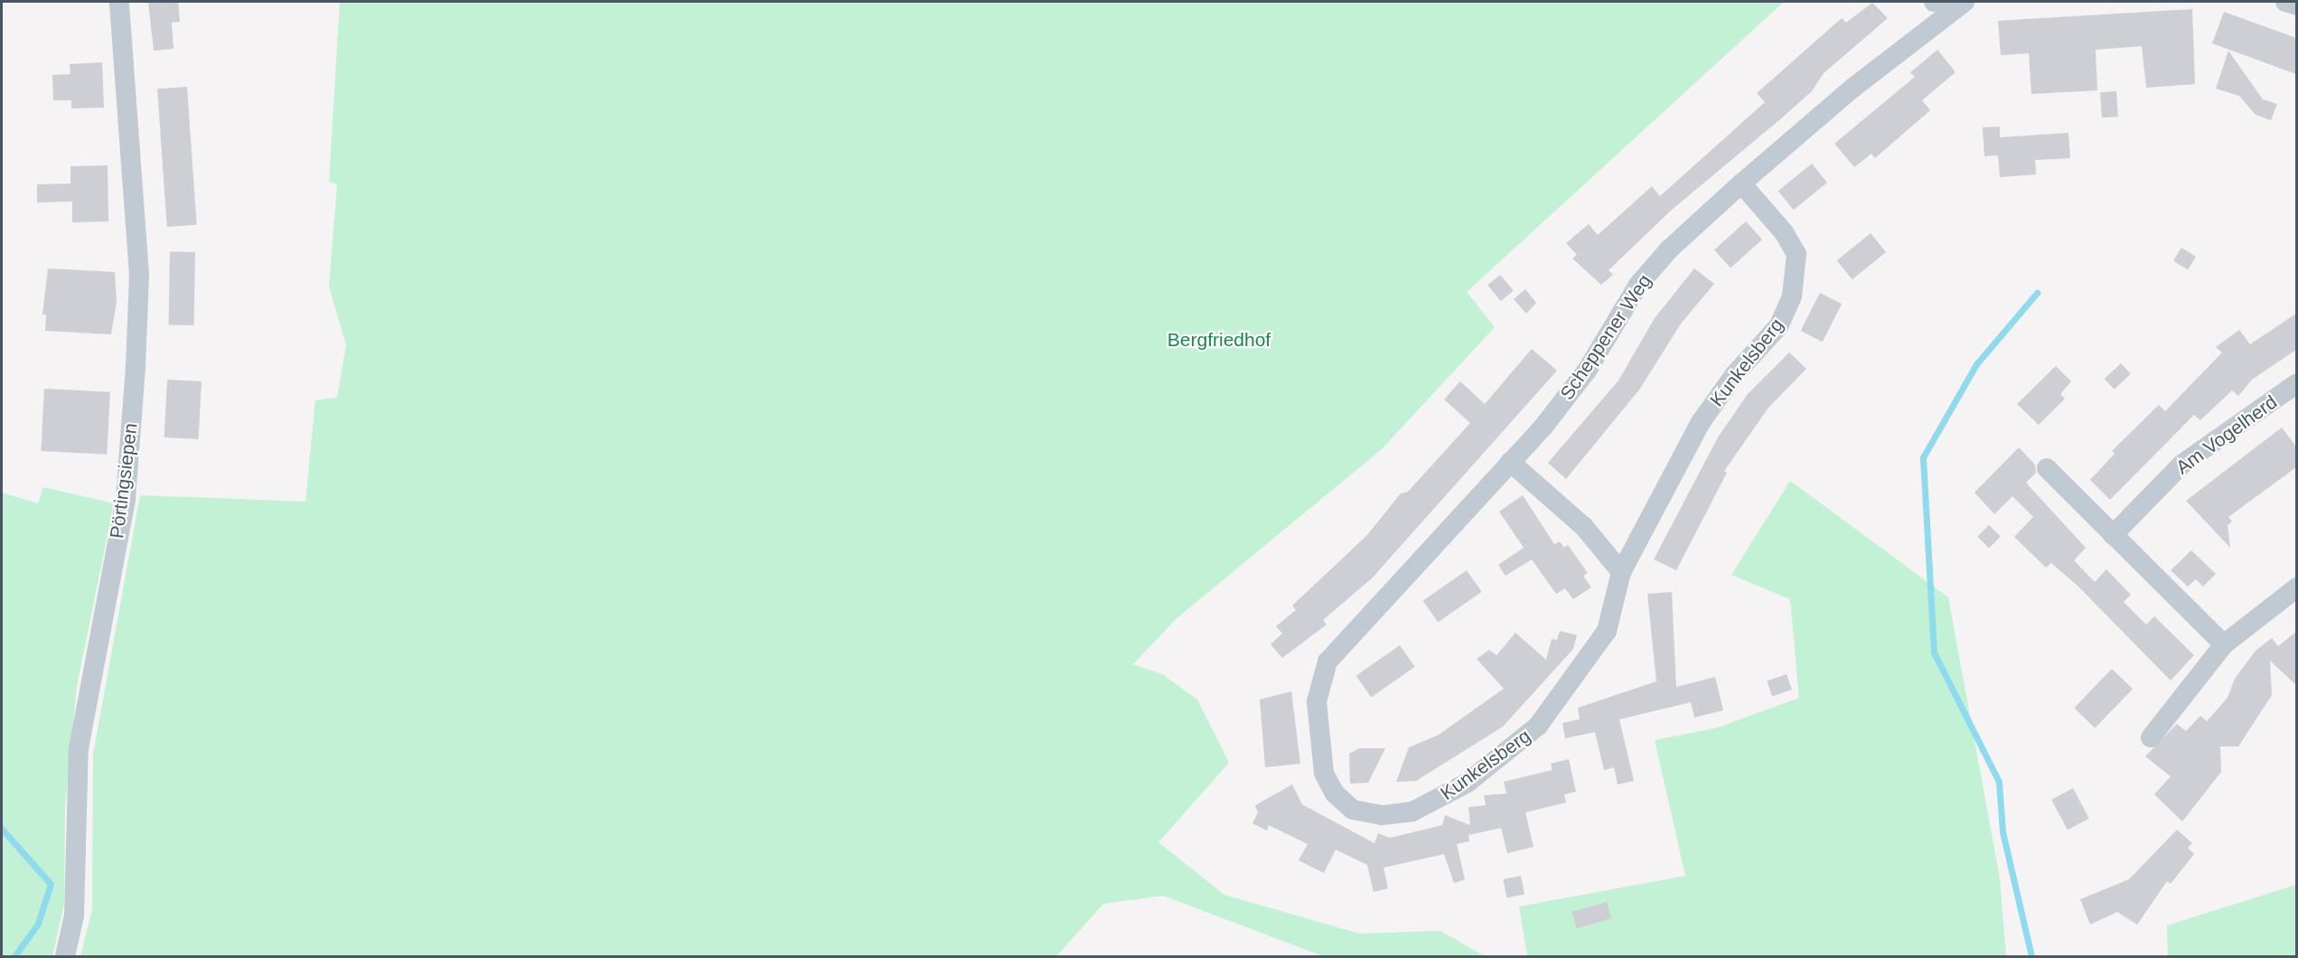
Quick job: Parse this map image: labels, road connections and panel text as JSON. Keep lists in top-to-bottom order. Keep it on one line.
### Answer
{"streets":{"street":["Scheppener Weg","Kunkelsberg","Am Vogelherd","Pörtingsiepen"]},"crossings":[["Scheppener Weg","Kunkelsberg"]],"parks":["Bergfriedhof"]}
